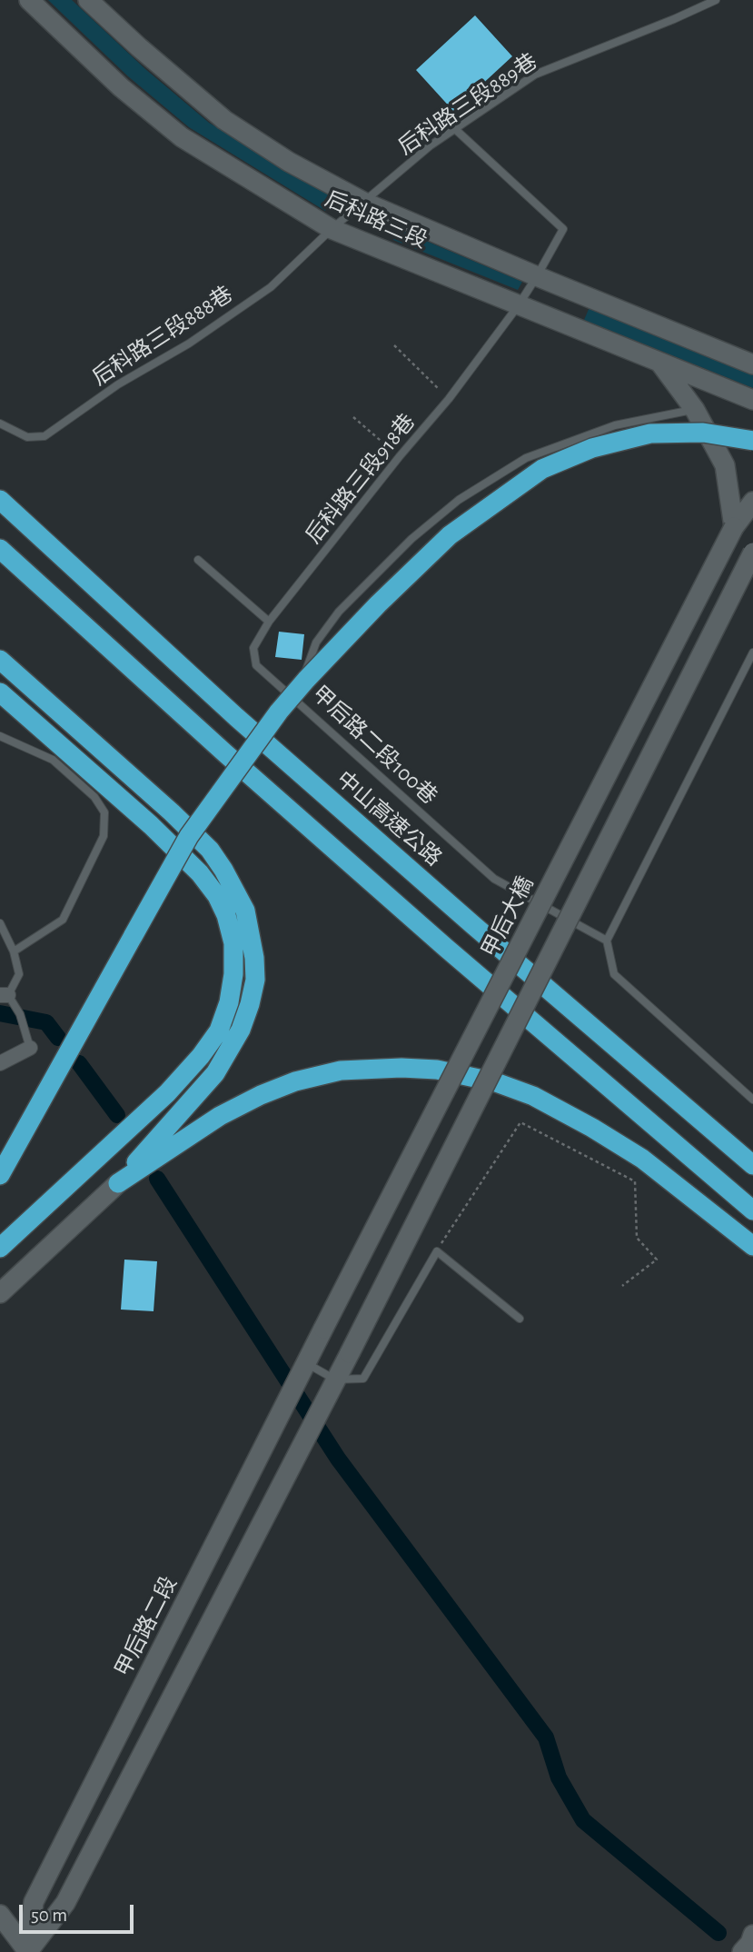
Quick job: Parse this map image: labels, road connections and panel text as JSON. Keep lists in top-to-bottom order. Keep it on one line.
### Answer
{"streets":{"highway":["中山高速公路"],"main road":["后科路三段","甲后大橋","甲后路二段"],"lane":["后科路三段889巷","后科路三段888巷","后科路三段918巷","甲后路二段100巷"]},"crossings":[["后科路三段889巷","后科路三段"],["后科路三段889巷","后科路三段888巷"],["后科路三段889巷","后科路三段918巷"],["后科路三段","后科路三段888巷"],["后科路三段","后科路三段918巷"],["后科路三段918巷","甲后路二段100巷"],["甲后大橋","甲后路二段"]],"scale_bar":"50 m"}
